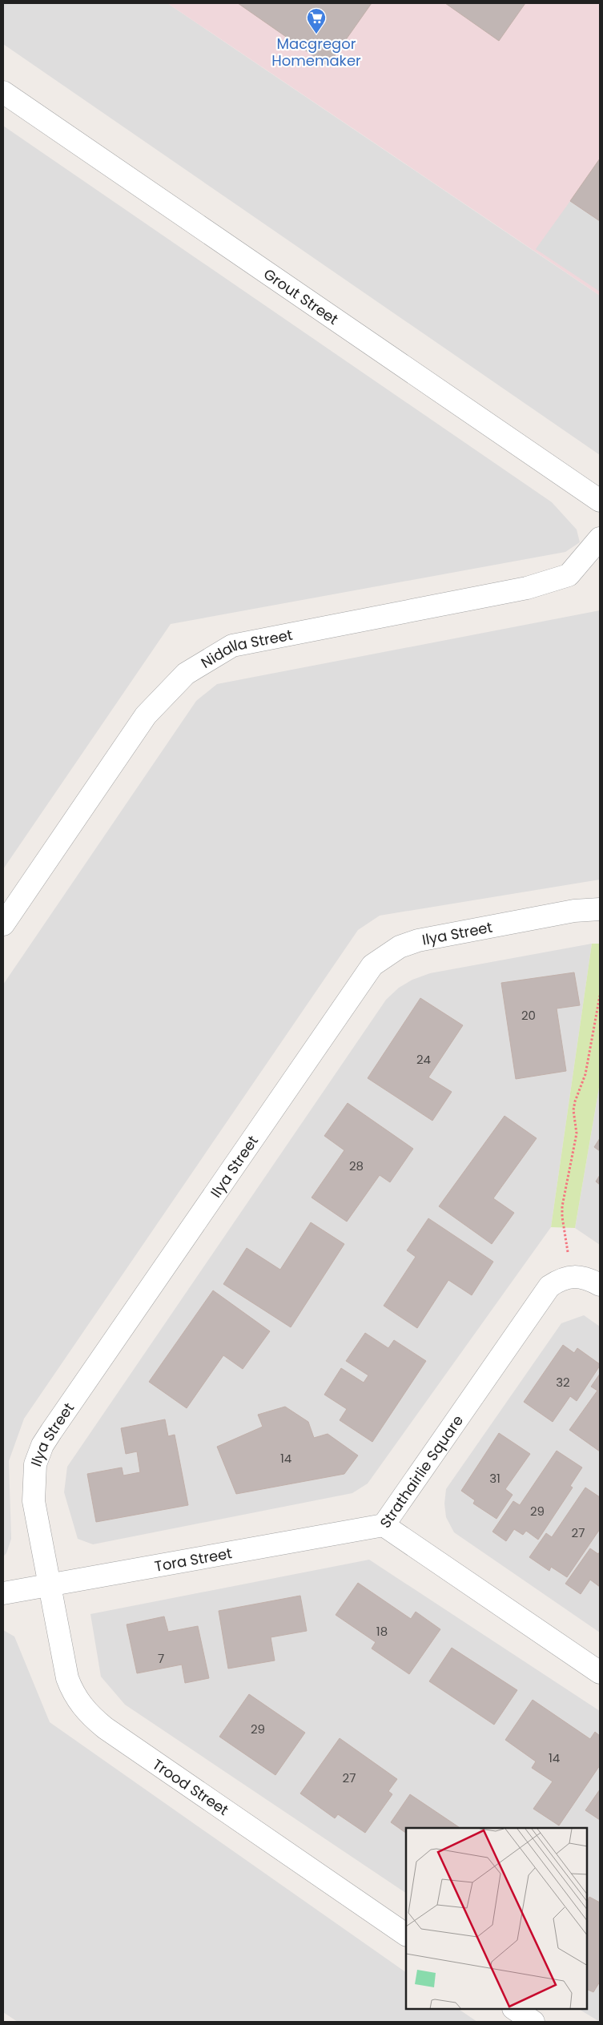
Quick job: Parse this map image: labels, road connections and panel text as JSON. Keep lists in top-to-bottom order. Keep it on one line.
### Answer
{"streets":{"street":["Grout Street","Nidalla Street","Ilya Street","Strathairlie Square","Tora Street","Trood Street"]},"crossings":[["Ilya Street","Tora Street"],["Ilya Street","Trood Street"],["Strathairlie Square","Tora Street"],["Tora Street","Trood Street"]],"places":{"supermarket":["Macgregor Homemaker"]},"house_numbers":["20","24","28","32","14","31","29","27","18","7","29","14","27"]}
